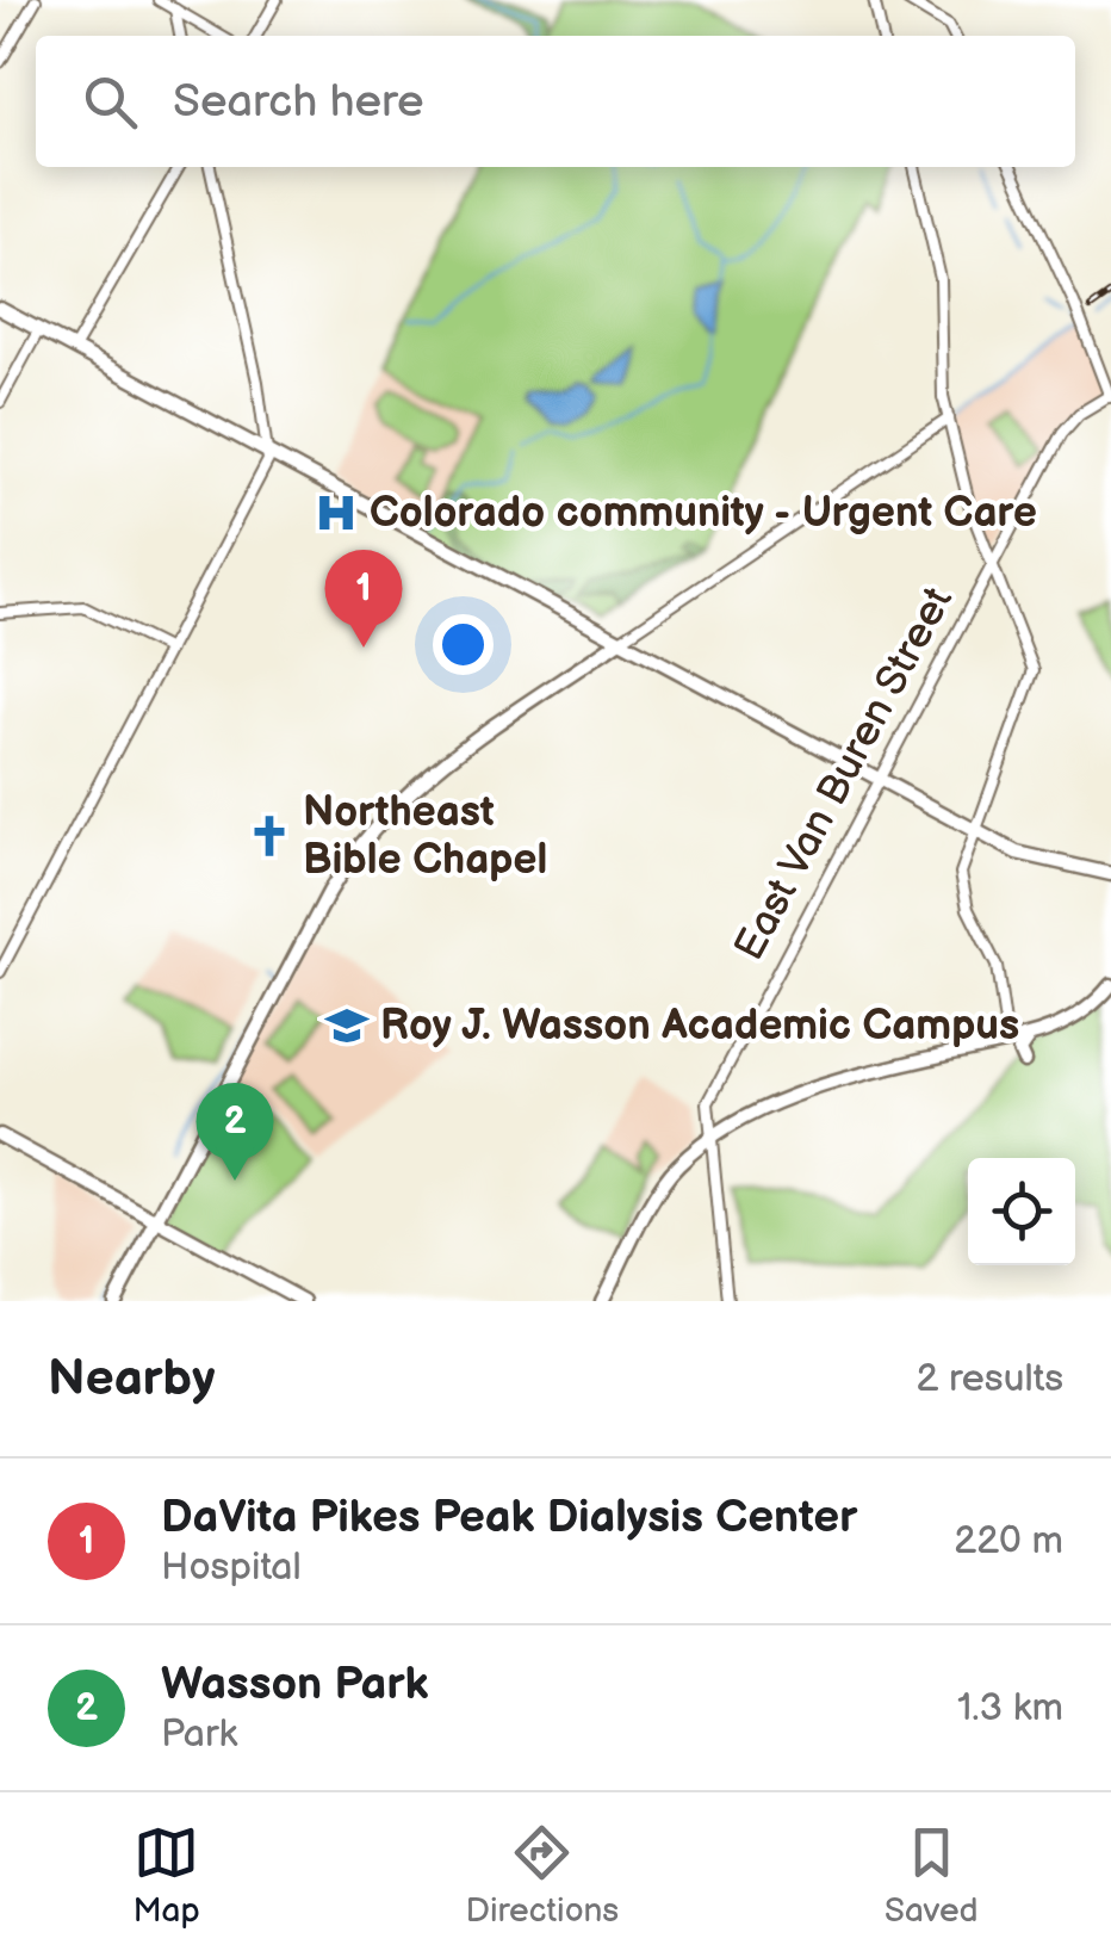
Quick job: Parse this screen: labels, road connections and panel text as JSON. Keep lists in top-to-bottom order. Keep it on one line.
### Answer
{"streets":{"street":["East Van Buren Street"]},"places":{"hospital":["Colorado community - Urgent Care"],"church":["Northeast Bible Chapel"],"school or university":["Roy J. Wasson Academic Campus"]},"page":{"search":"Search here","pins":["1","2"],"heading":["Nearby","2 results"],"list":[{"mark":"1","name":"DaVita Pikes Peak Dialysis Center","note":"Hospital","value":"220 m"},{"mark":"2","name":"Wasson Park","note":"Park","value":"1.3 km"}],"nav":["Map","Directions","Saved"]}}
